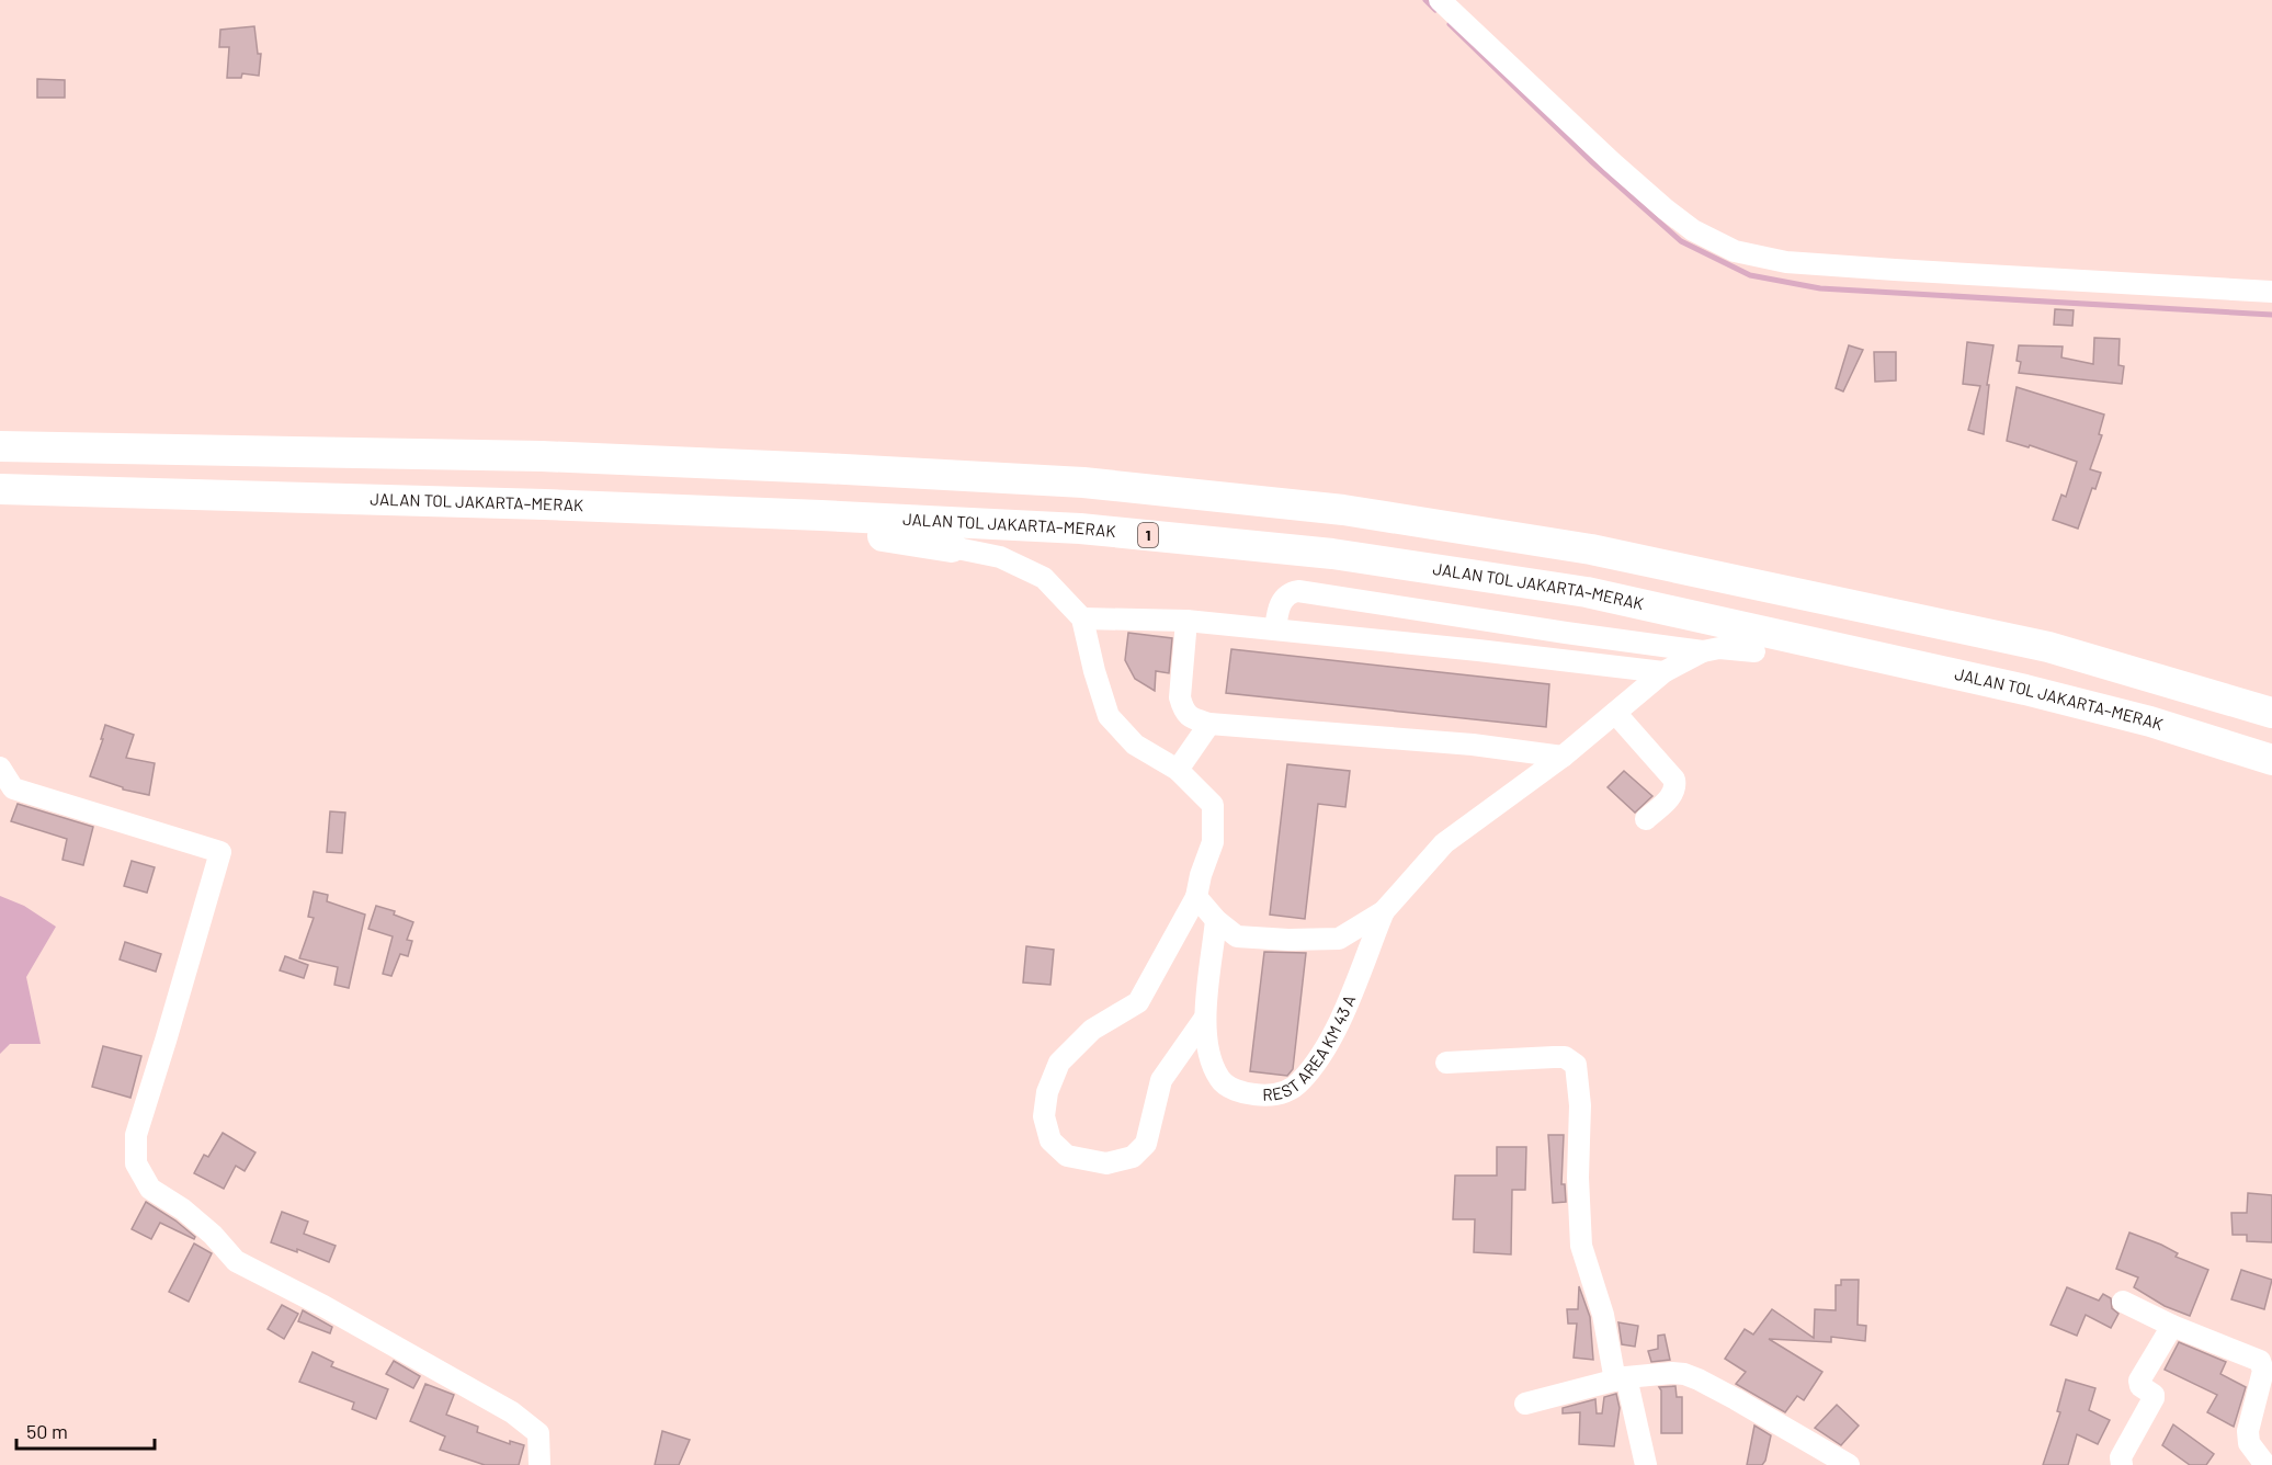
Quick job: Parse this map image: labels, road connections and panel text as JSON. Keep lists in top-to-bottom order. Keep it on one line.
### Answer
{"streets":{"highway":["JALAN TOL JAKARTA–MERAK","1"],"street":["REST AREA KM 43 A"]},"scale_bar":"50 m"}
